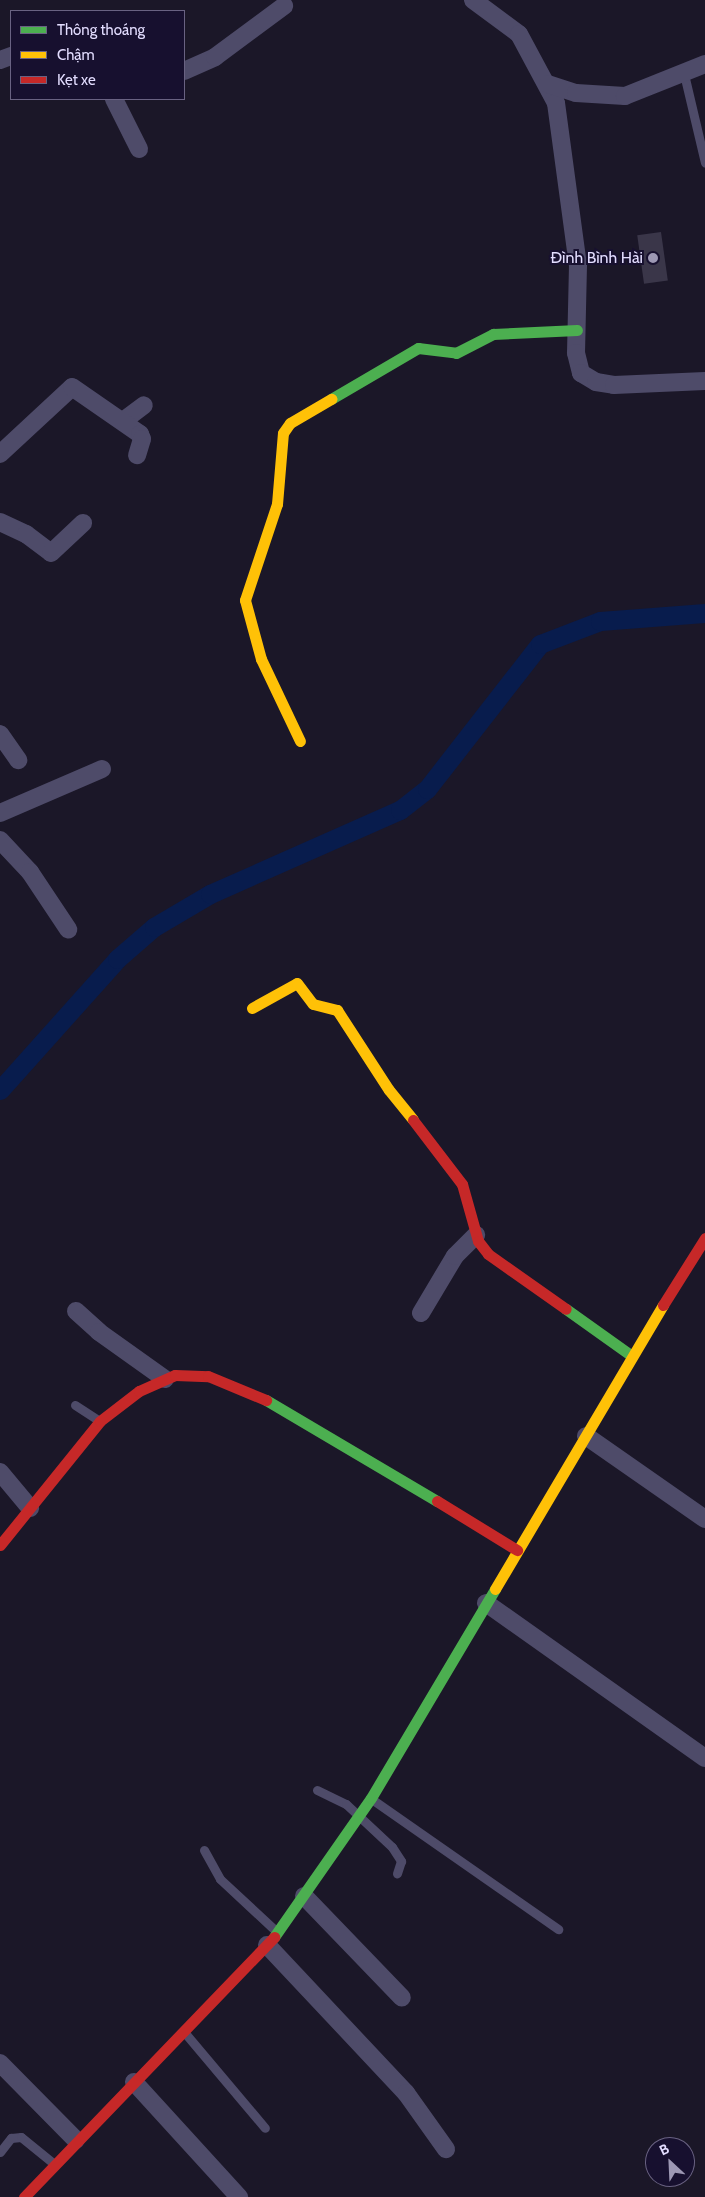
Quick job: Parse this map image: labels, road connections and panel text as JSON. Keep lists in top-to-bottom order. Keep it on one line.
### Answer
{"places":["Đình Bình Hài"],"legend":["Thông thoáng","Chậm","Kẹt xe"],"north":"top left"}
